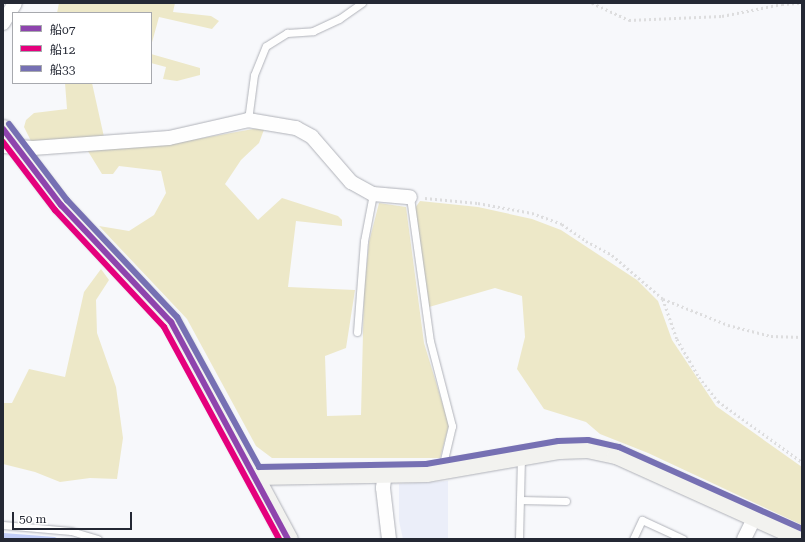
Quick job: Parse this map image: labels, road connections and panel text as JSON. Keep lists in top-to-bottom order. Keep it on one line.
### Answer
{"lines":["transit line 船33","transit line 船07","transit line 船12"],"legend":["船07","船12","船33"],"scale_bar":"50 m"}
